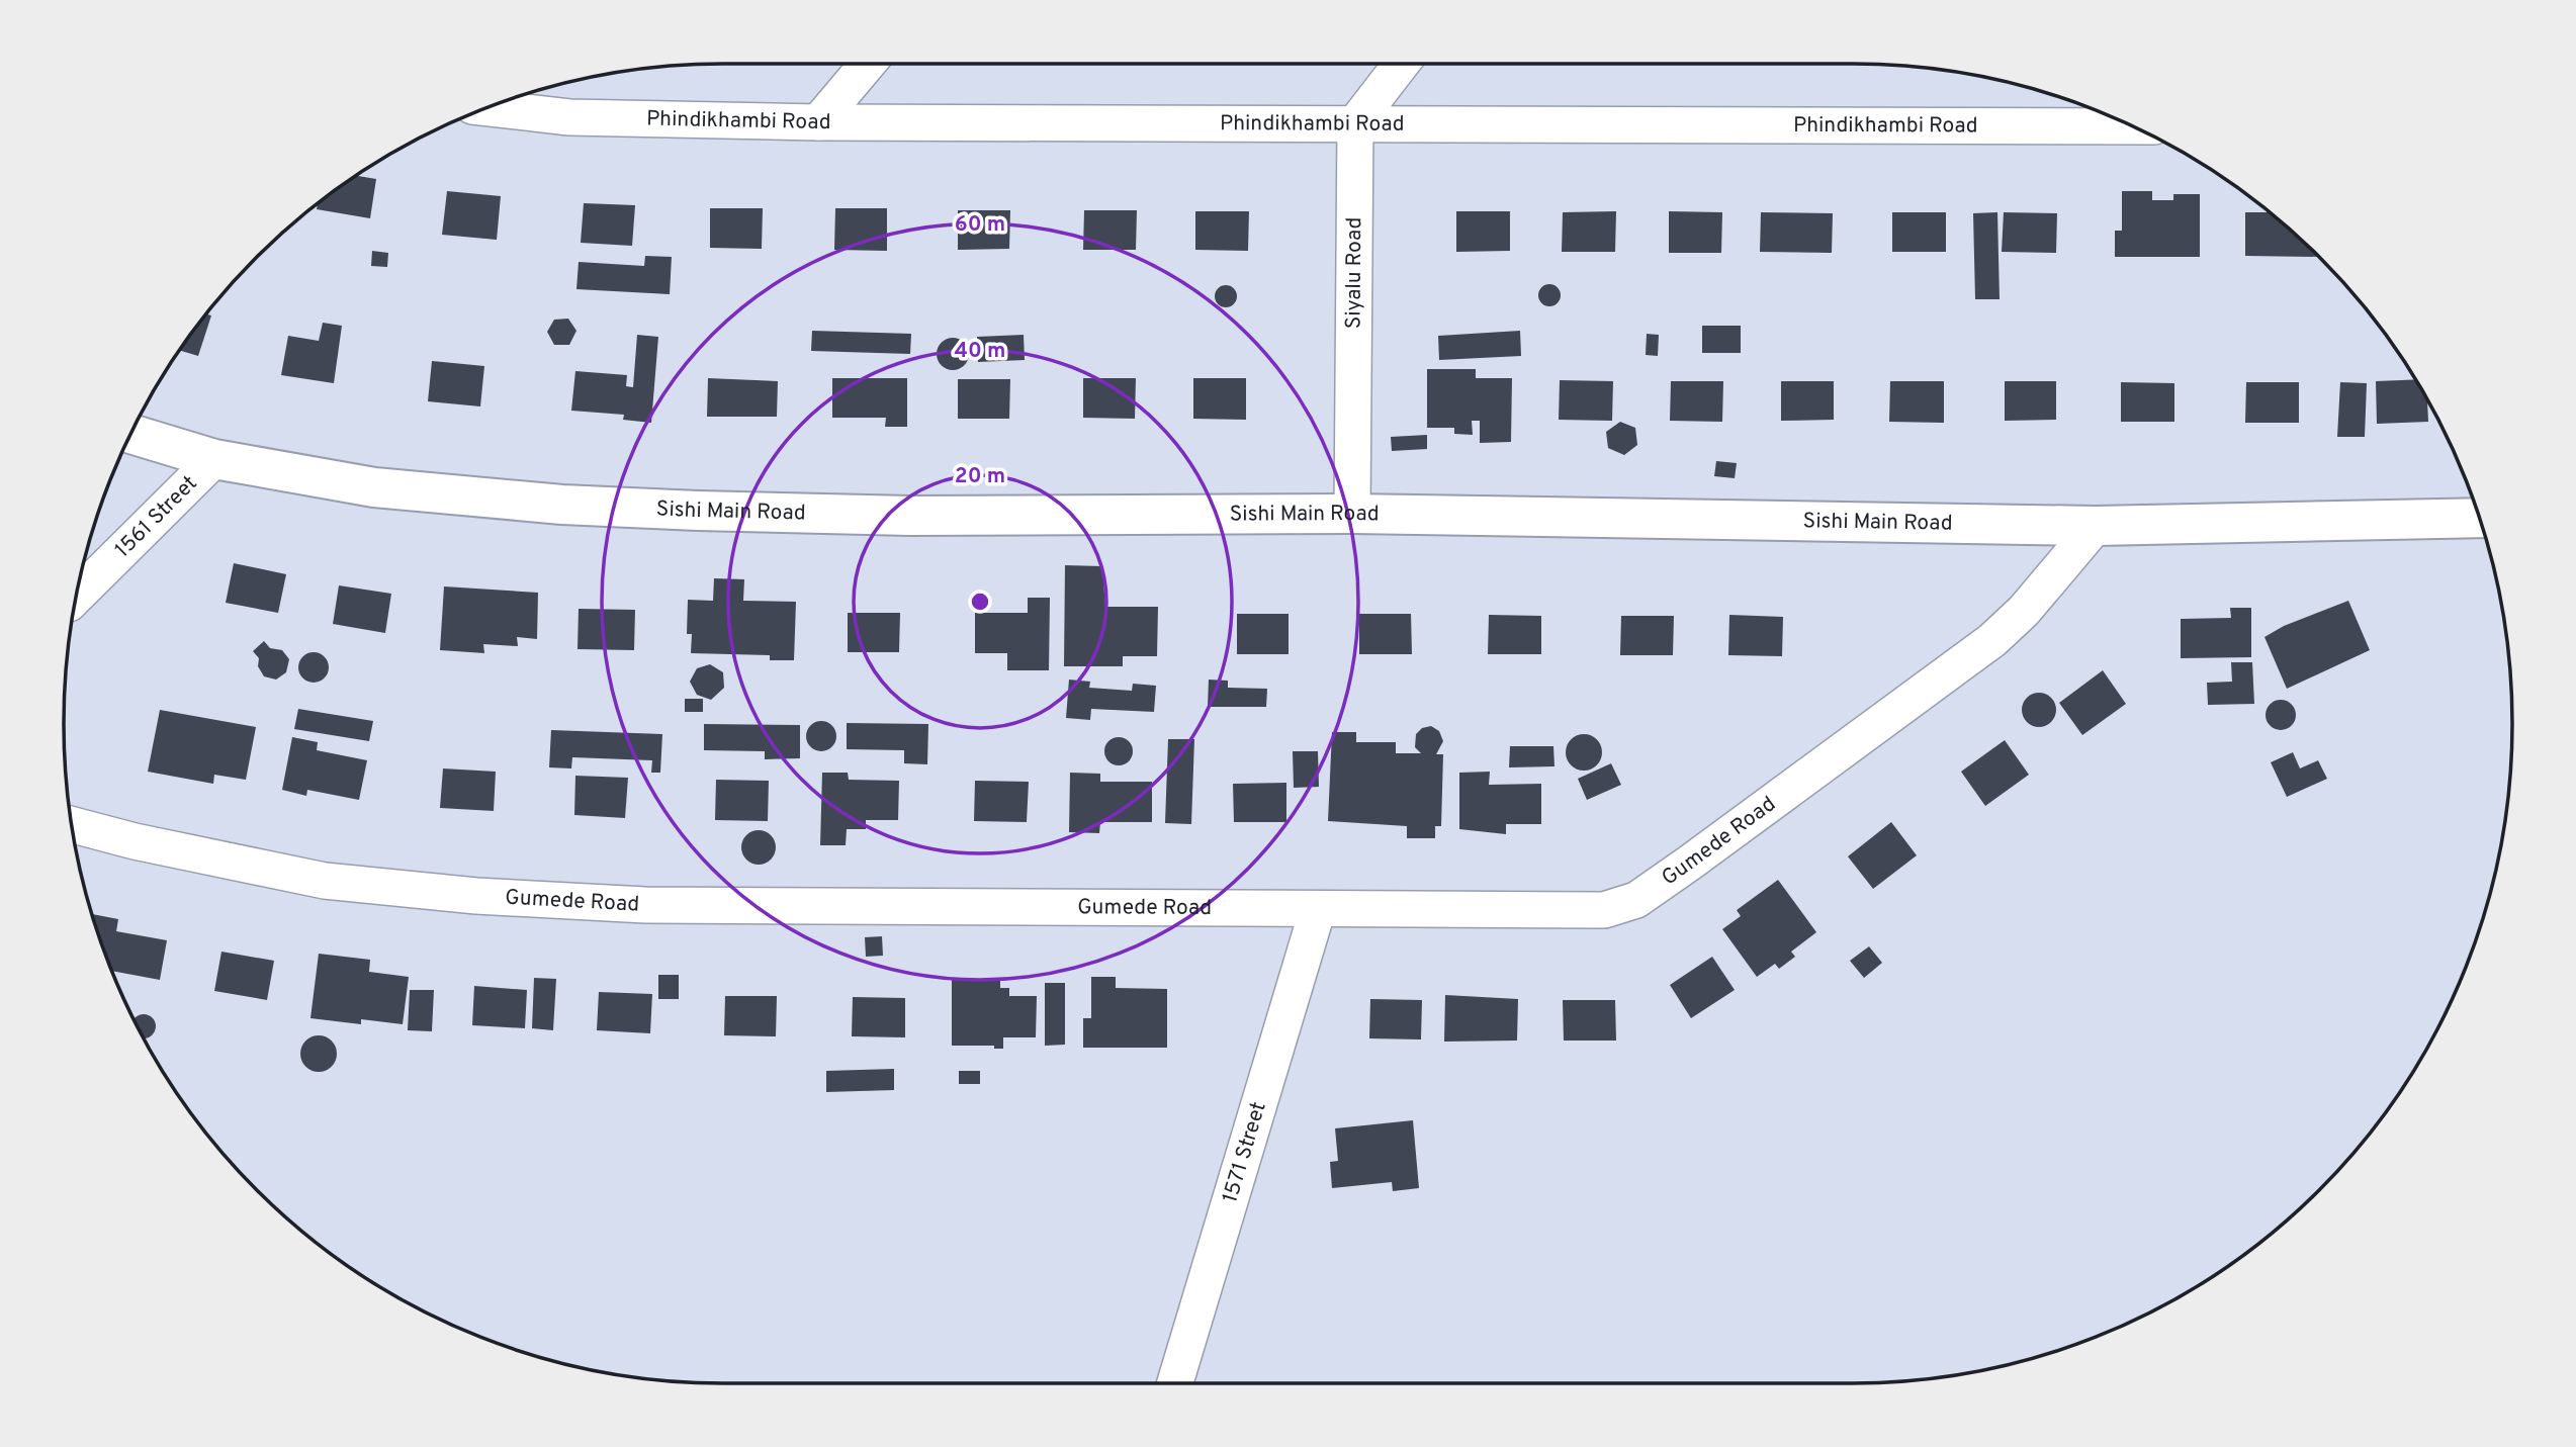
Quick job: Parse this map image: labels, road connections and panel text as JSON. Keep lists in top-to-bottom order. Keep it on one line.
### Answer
{"streets":{"street":["Phindikhambi Road","Siyalu Road","Sishi Main Road","1561 Street","Gumede Road","1571 Street"]},"crossings":[["Phindikhambi Road","Siyalu Road"],["Siyalu Road","Sishi Main Road"],["Sishi Main Road","1561 Street"],["Sishi Main Road","Gumede Road"],["Gumede Road","1571 Street"]],"rings":["60 m","40 m","20 m"]}
